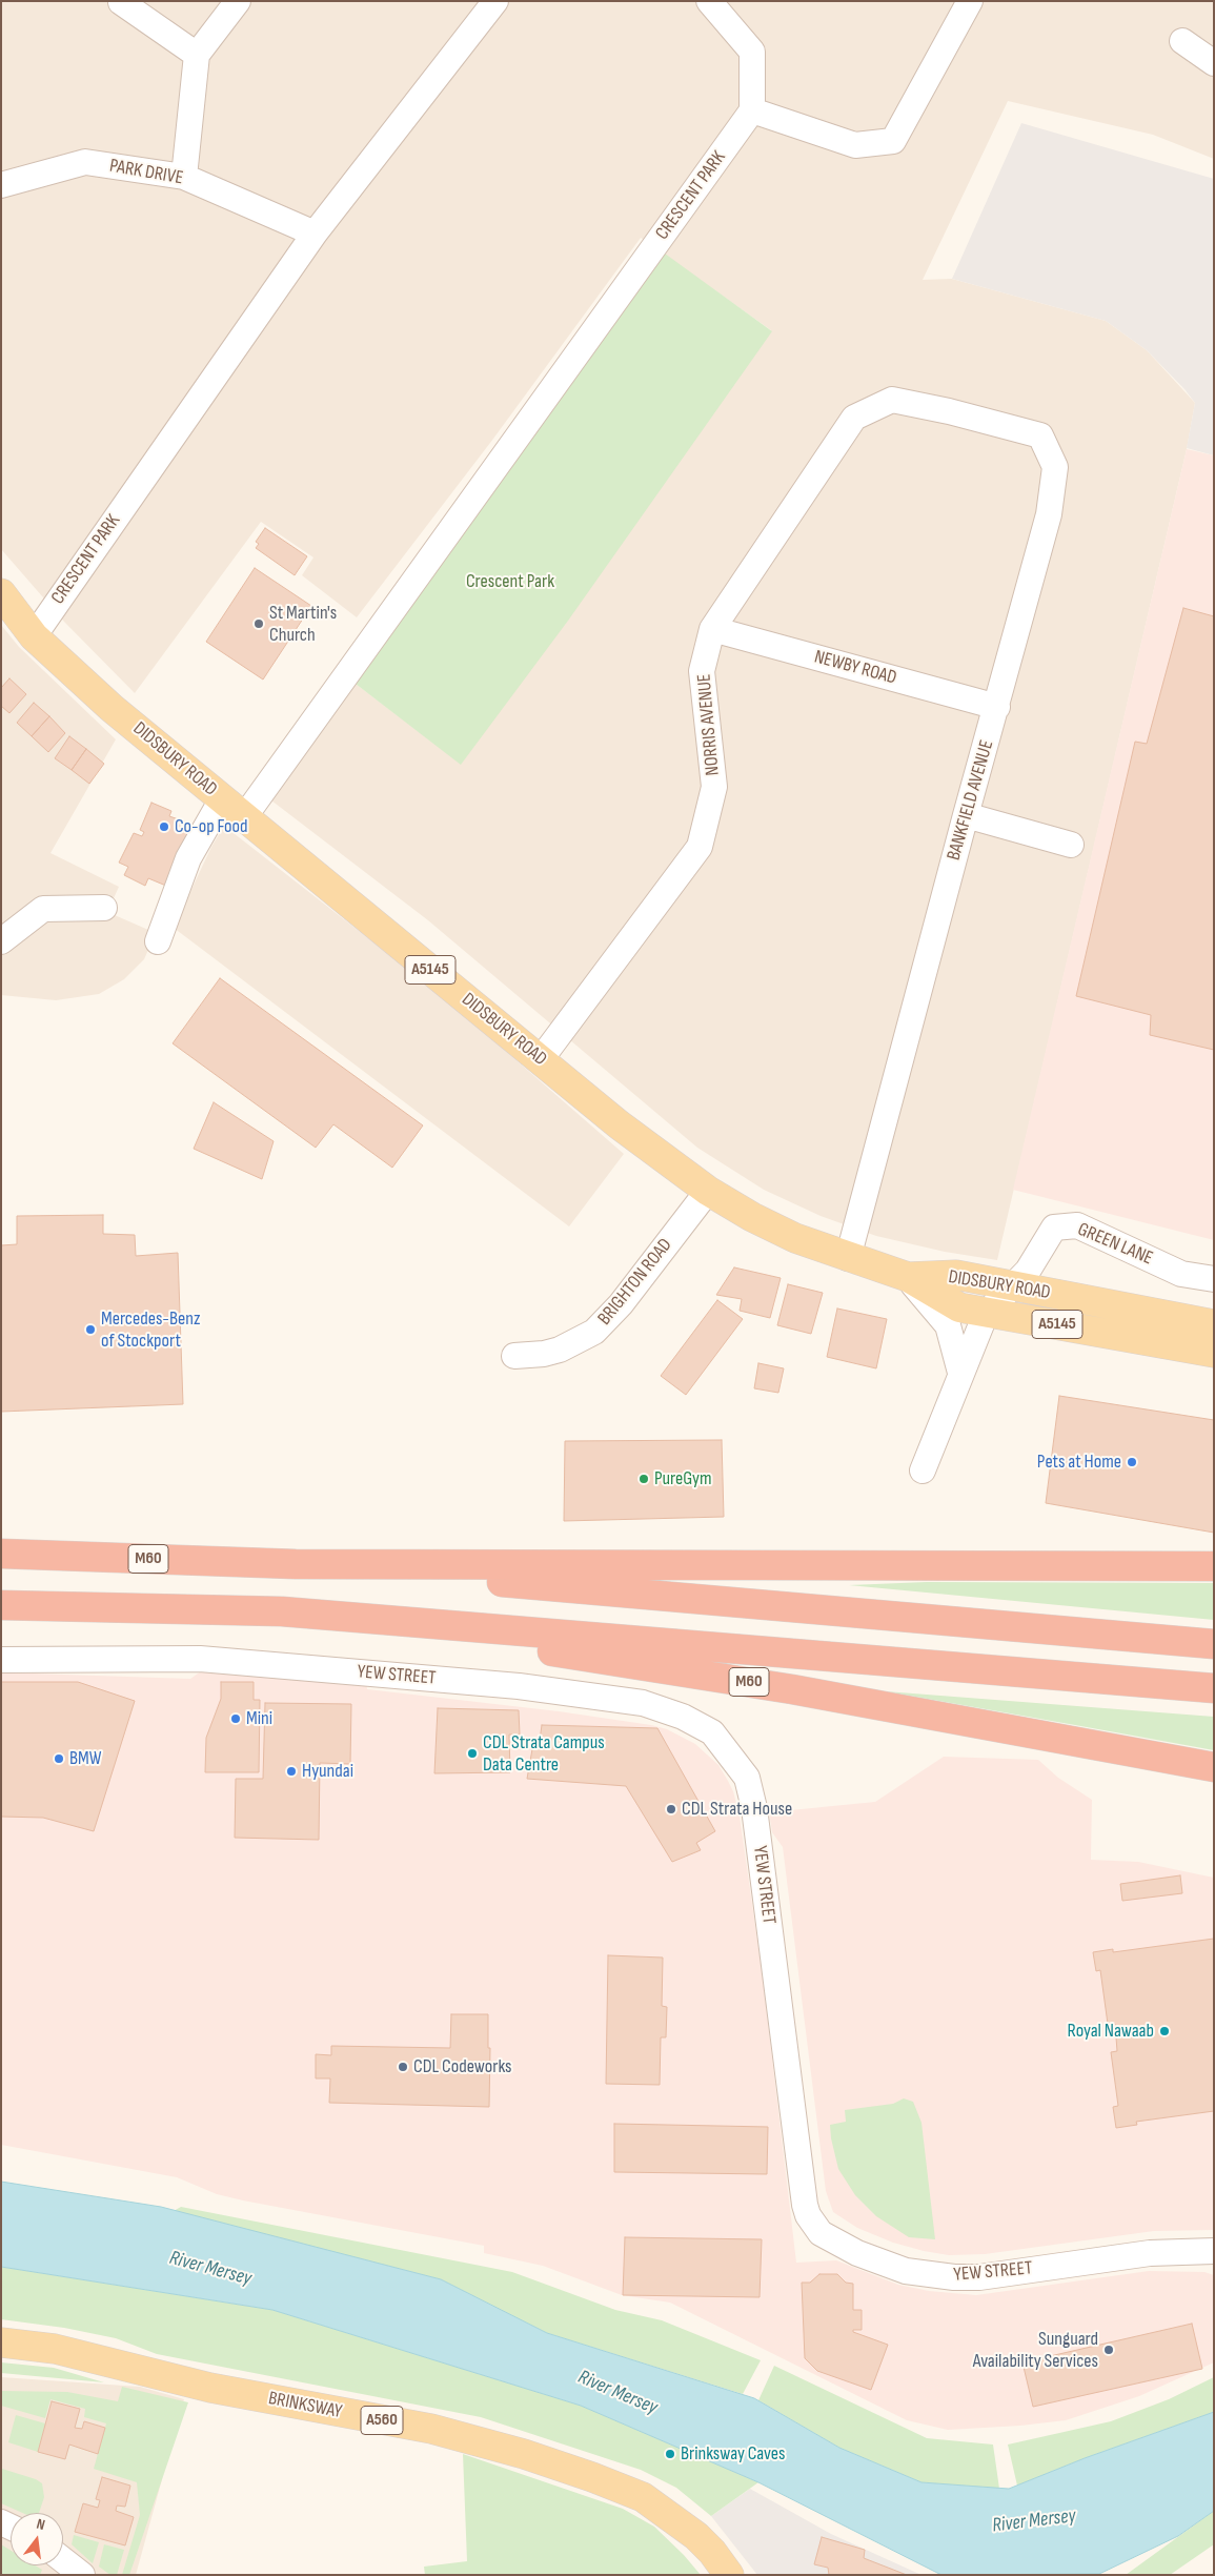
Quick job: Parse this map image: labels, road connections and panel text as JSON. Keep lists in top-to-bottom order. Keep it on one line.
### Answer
{"streets":{"highway":["M60"],"main road":["DIDSBURY ROAD","A5145","BRINKSWAY","A560"],"street":["PARK DRIVE","CRESCENT PARK","NEWBY ROAD","NORRIS AVENUE","BANKFIELD AVENUE","GREEN LANE","BRIGHTON ROAD","YEW STREET"]},"crossings":[["PARK DRIVE","CRESCENT PARK"],["CRESCENT PARK","DIDSBURY ROAD"],["NEWBY ROAD","NORRIS AVENUE"],["NEWBY ROAD","BANKFIELD AVENUE"],["NORRIS AVENUE","DIDSBURY ROAD"],["NORRIS AVENUE","BANKFIELD AVENUE"],["DIDSBURY ROAD","BANKFIELD AVENUE"],["DIDSBURY ROAD","GREEN LANE"],["DIDSBURY ROAD","BRIGHTON ROAD"]],"water":["River Mersey"],"parks":["Crescent Park"],"places":["St Martin's Church","Co-op Food","Mercedes-Benz of Stockport","Pets at Home","PureGym","Mini","CDL Strata Campus Data Centre","BMW","Hyundai","CDL Strata House","Royal Nawaab","CDL Codeworks","Sunguard Availability Services","Brinksway Caves"],"north":"top"}
